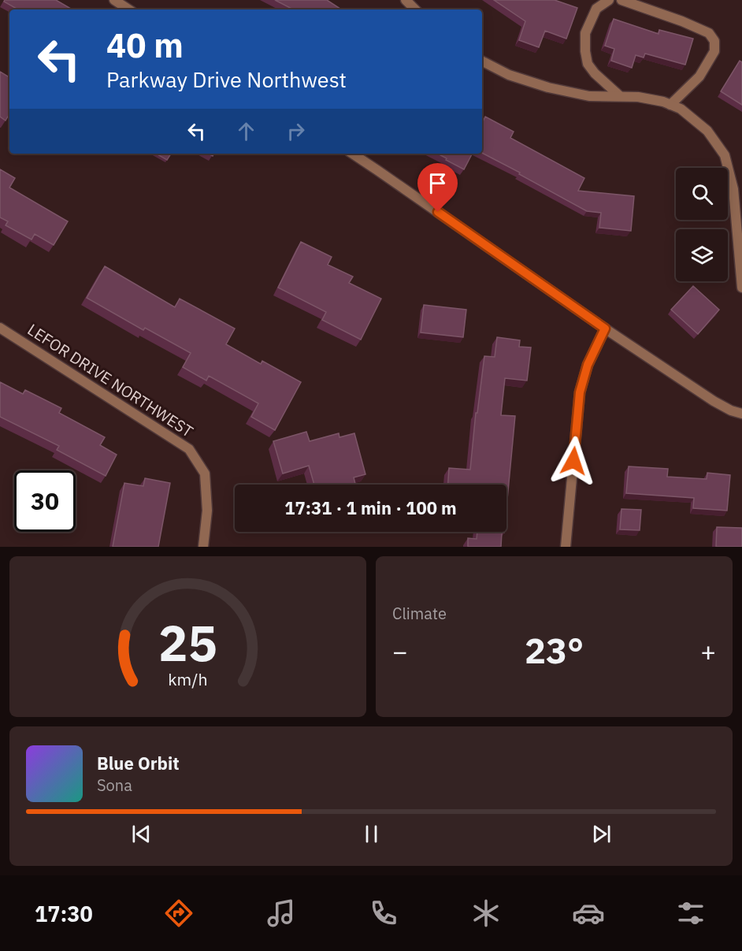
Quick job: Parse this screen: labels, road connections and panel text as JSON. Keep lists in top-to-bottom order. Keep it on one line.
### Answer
{"streets":{"street":["LEFOR DRIVE NORTHWEST"]},"page":{"turn":["40 m","Parkway Drive Northwest"],"limit":"30","trip":"17:31 · 1 min · 100 m","tile":"Climate","heat":["−","23°","+"],"song":["Blue Orbit","Sona"],"tabs":"17:30","gauge":["25","km/h"]}}
